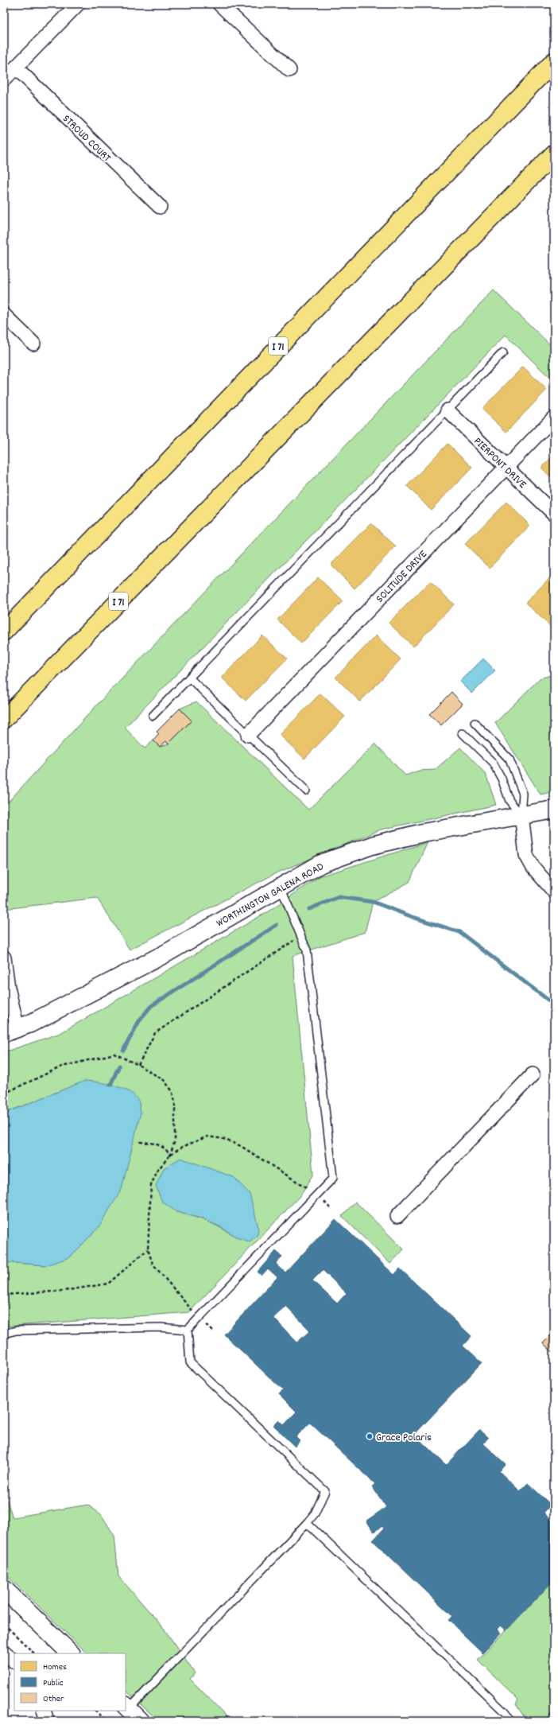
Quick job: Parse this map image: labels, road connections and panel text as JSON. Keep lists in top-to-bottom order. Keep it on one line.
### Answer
{"streets":{"highway":["I 71"],"street":["STROUD COURT","PIERPONT DRIVE","SOLITUDE DRIVE","WORTHINGTON GALENA ROAD"]},"crossings":[["PIERPONT DRIVE","SOLITUDE DRIVE"]],"places":["Grace Polaris"],"legend":["Homes","Public","Other"]}
